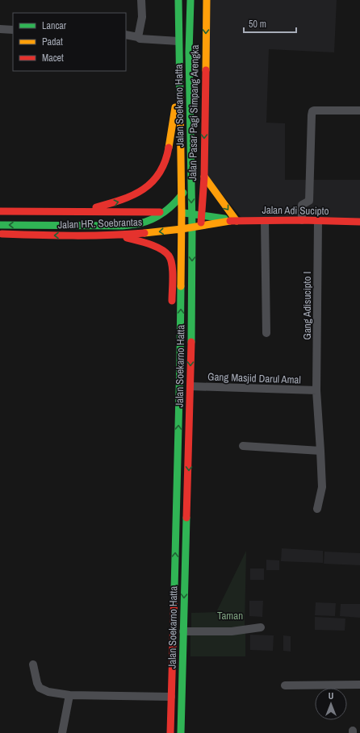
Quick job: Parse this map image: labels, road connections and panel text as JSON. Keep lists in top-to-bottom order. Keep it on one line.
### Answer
{"streets":{"main road":["Jalan Soekarno Hatta","Jalan Pasar Pagi Simpang Arengka","Jalan Adi Sucipto","Jalan HR. Soebrantas"],"street":["Gang Adisucipto I","Gang Masjid Darul Amal"]},"crossings":[["Jalan Soekarno Hatta","Jalan HR. Soebrantas"],["Jalan Soekarno Hatta","Gang Masjid Darul Amal"],["Jalan Pasar Pagi Simpang Arengka","Jalan Adi Sucipto"],["Jalan Pasar Pagi Simpang Arengka","Jalan HR. Soebrantas"],["Jalan Adi Sucipto","Jalan HR. Soebrantas"],["Jalan Adi Sucipto","Gang Adisucipto I"],["Gang Adisucipto I","Gang Masjid Darul Amal"]],"one_way":["Jalan Pasar Pagi Simpang Arengka"],"parks":["Taman"],"legend":["Lancar","Padat","Macet"],"scale_bar":"50 m","north":"top"}
